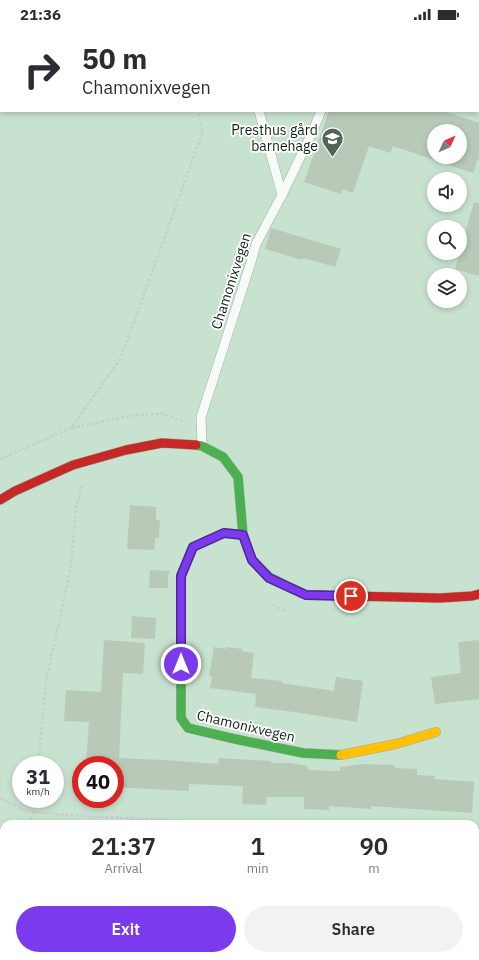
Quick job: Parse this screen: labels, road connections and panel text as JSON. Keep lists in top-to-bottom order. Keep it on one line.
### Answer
{"streets":{"street":["Chamonixvegen"]},"places":{"school or university":["Presthus gård barnehage"]},"north":"top right","page":{"status":"21:36","turn":["50 m","Chamonixvegen"],"speed":"31 km/h","limit":"40","eta":["21:37","Arrival","1","min","90","m"],"buttons":["Exit","Share"]}}
